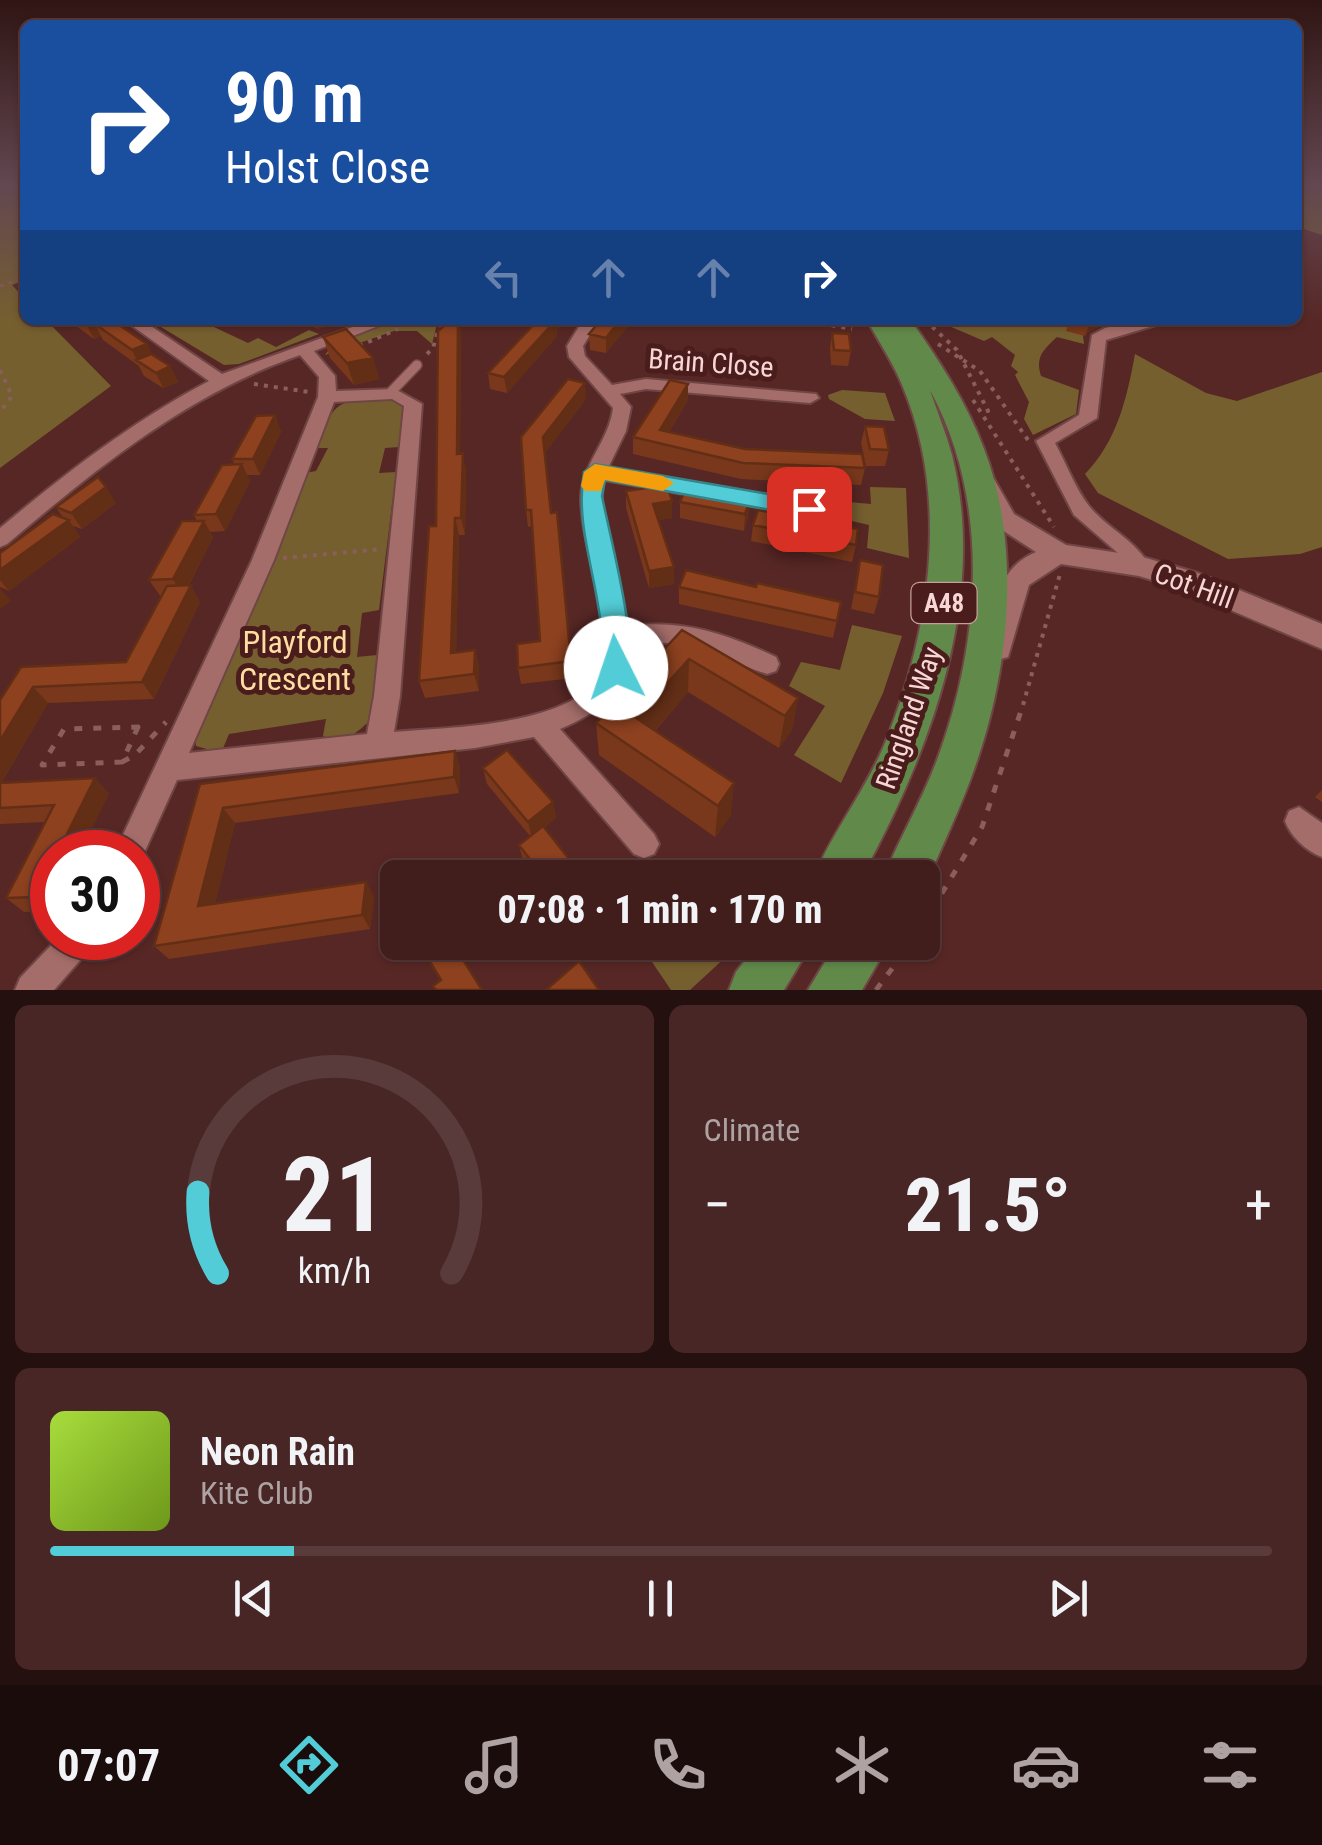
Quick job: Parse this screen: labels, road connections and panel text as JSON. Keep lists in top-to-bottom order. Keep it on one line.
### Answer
{"streets":{"main road":["A48","Ringland Way"],"street":["Brain Close","Cot Hill"]},"crossings":[["Cot Hill","Ringland Way"]],"parks":["Playford Crescent"],"page":{"turn":["90 m","Holst Close"],"limit":"30","trip":"07:08 · 1 min · 170 m","tile":"Climate","heat":["−","21.5°","+"],"song":["Neon Rain","Kite Club"],"tabs":"07:07","gauge":["21","km/h"]}}
